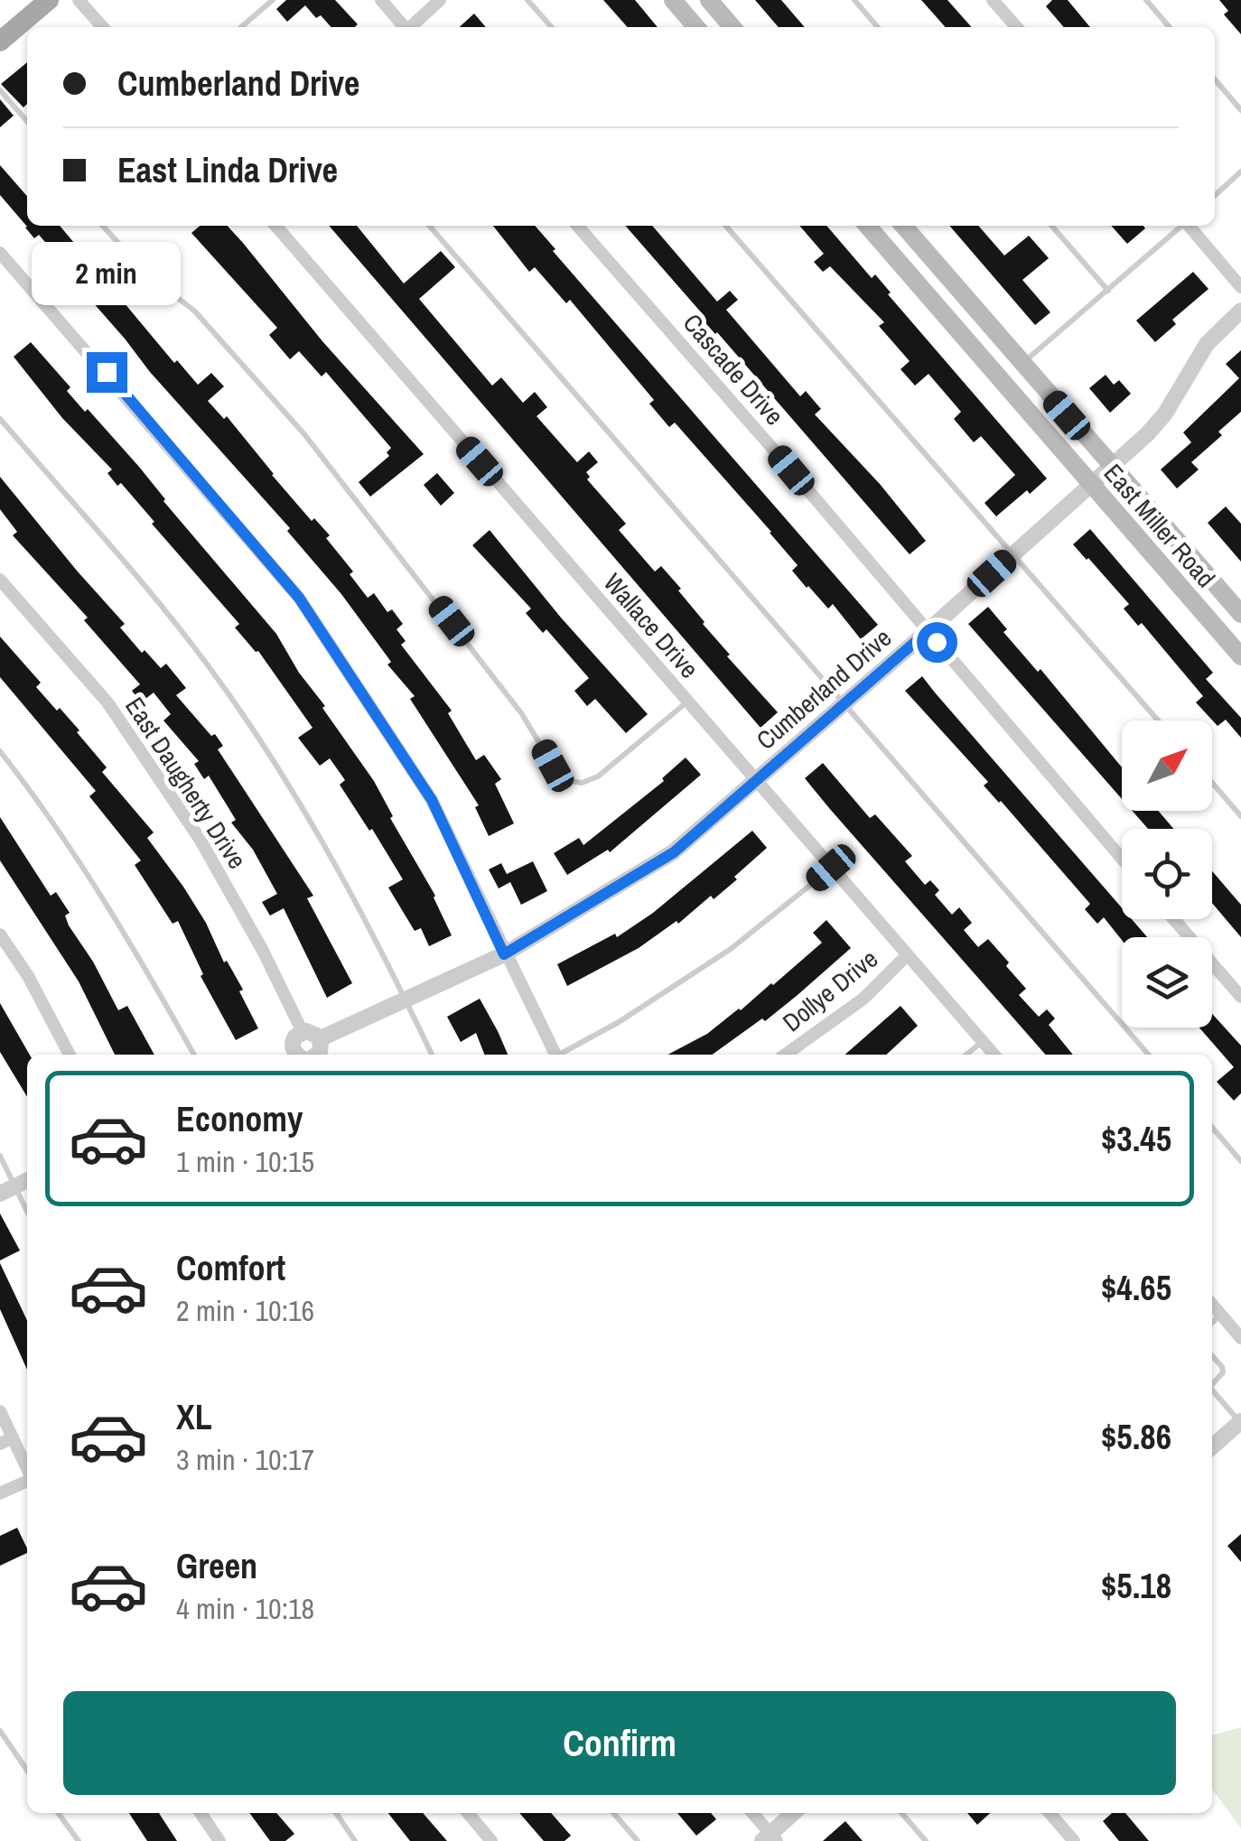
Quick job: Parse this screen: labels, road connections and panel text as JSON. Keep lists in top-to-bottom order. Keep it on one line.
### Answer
{"streets":{"main road":["East Miller Road"],"street":["Cascade Drive","Wallace Drive","Cumberland Drive","East Daugherty Drive","Dollye Drive"]},"crossings":[["Cascade Drive","Cumberland Drive"],["East Miller Road","Cumberland Drive"],["Wallace Drive","Cumberland Drive"],["Wallace Drive","Dollye Drive"]],"north":"top right","page":{"banner":["Cumberland Drive","East Linda Drive"],"bubble":"2 min","list":[{"name":"Economy","note":"1 min · 10:15","value":"$3.45"},{"name":"Comfort","note":"2 min · 10:16","value":"$4.65"},{"name":"XL","note":"3 min · 10:17","value":"$5.86"},{"name":"Green","note":"4 min · 10:18","value":"$5.18"}],"buttons":"Confirm"}}
